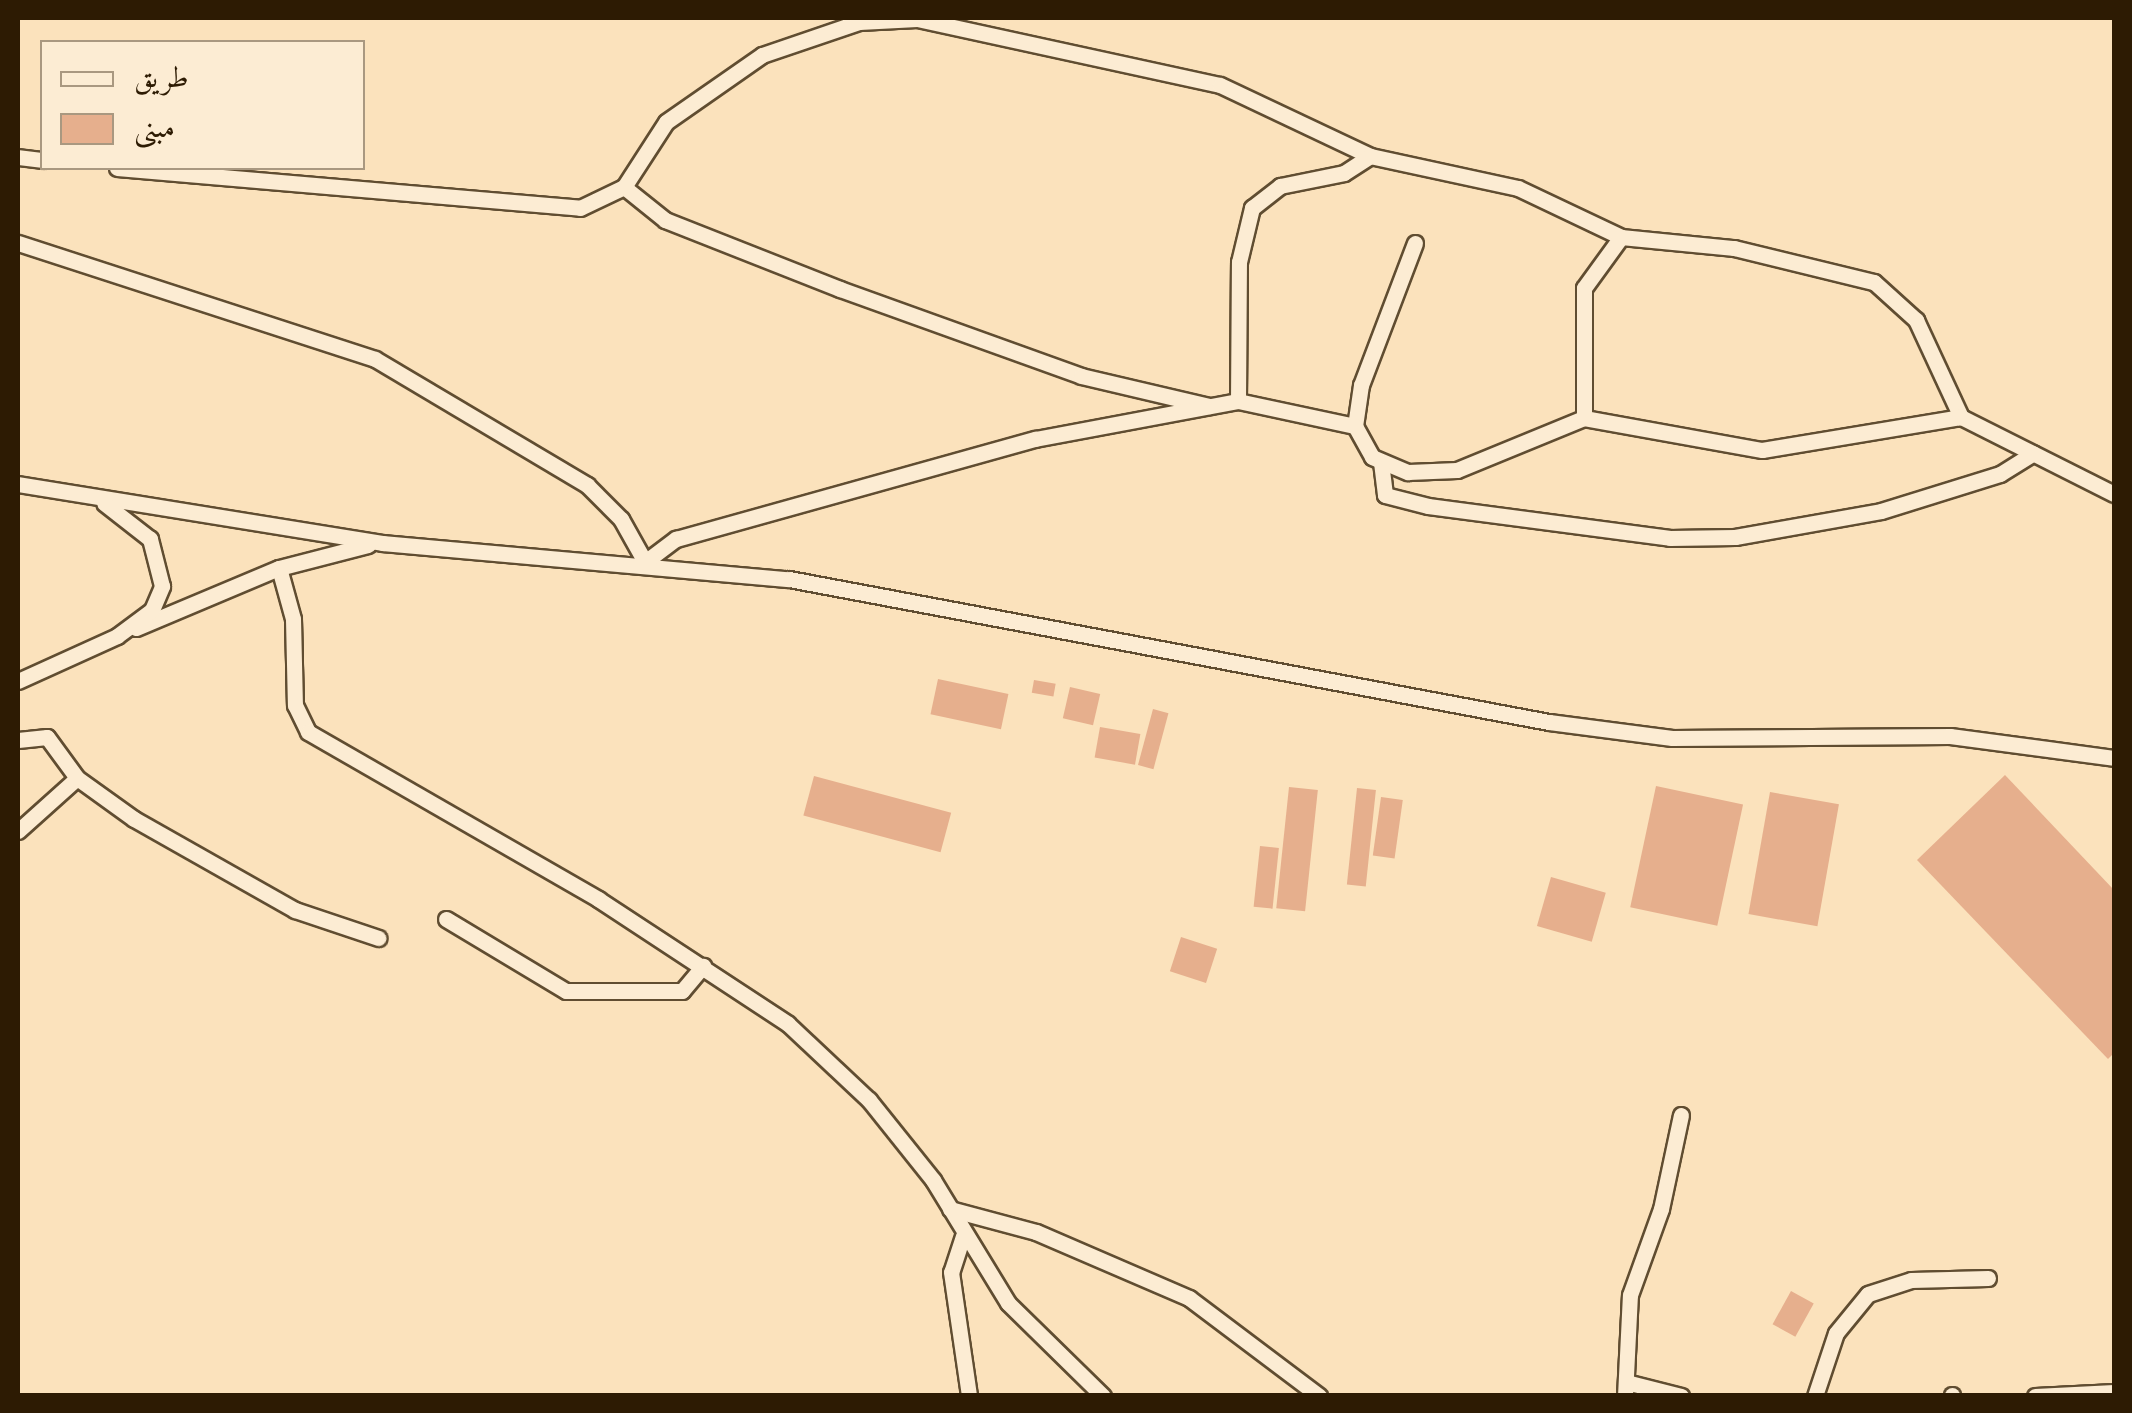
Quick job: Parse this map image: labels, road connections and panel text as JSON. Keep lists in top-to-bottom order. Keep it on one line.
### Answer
{"legend":["طريق","مبنى"]}
